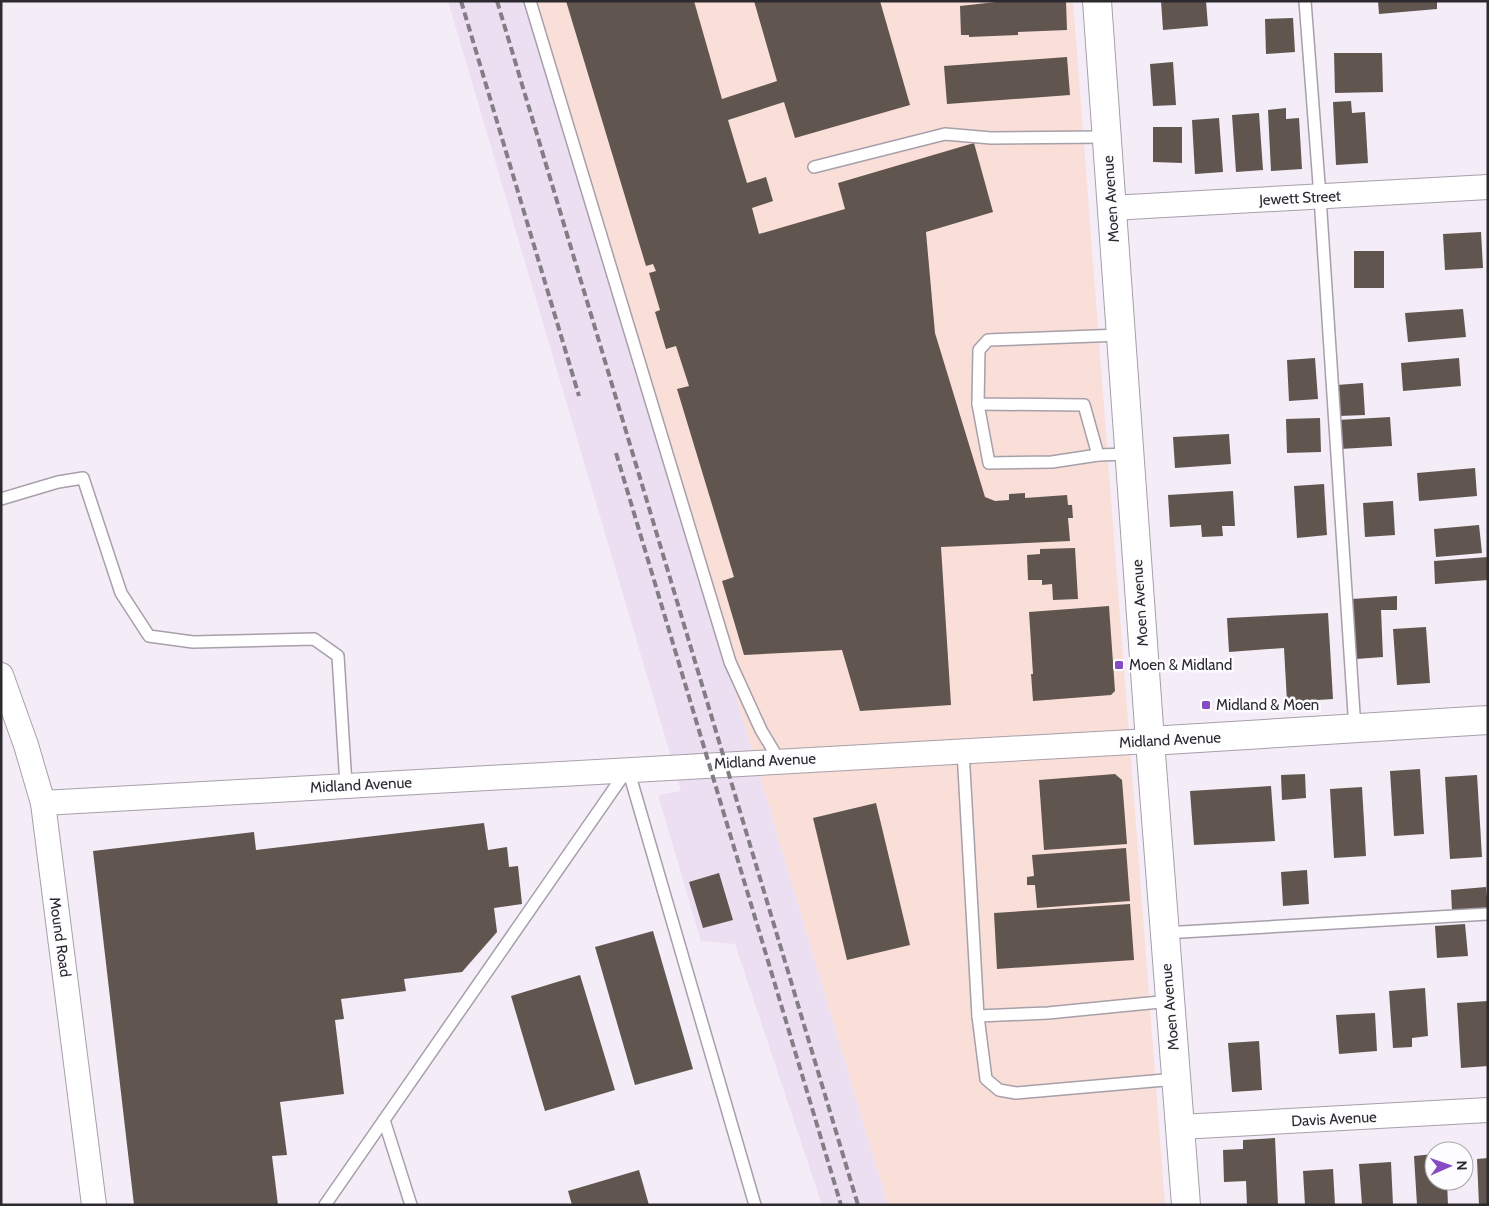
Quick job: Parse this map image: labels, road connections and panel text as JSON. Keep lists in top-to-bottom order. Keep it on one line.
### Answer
{"streets":{"street":["Jewett Street","Moen Avenue","Midland Avenue","Mound Road","Davis Avenue"]},"crossings":[["Jewett Street","Moen Avenue"],["Moen Avenue","Midland Avenue"],["Moen Avenue","Davis Avenue"],["Midland Avenue","Mound Road"]],"places":{"transit":["Moen & Midland","Midland & Moen"]},"north":"right"}
